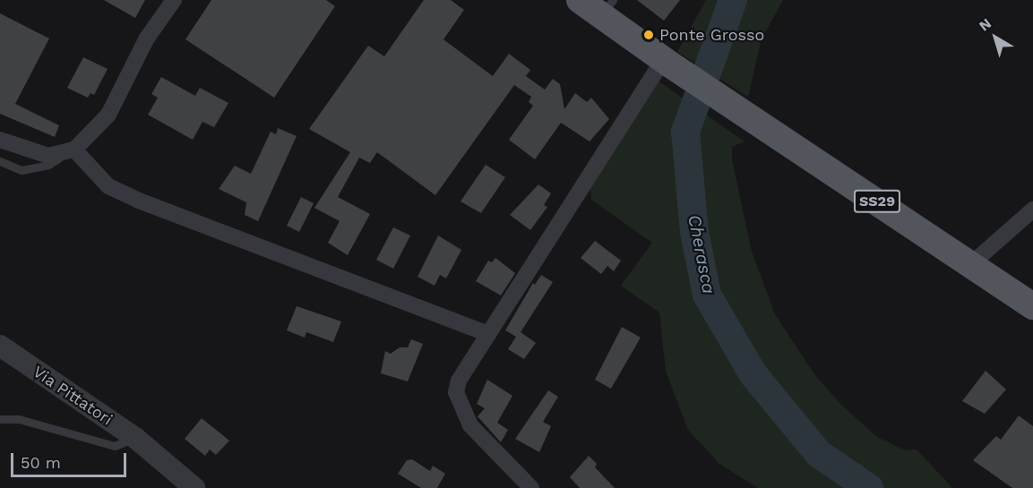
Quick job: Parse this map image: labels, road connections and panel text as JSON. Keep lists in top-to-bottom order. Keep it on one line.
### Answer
{"streets":{"main road":["SS29"],"street":["Via Pittatori"]},"water":["Cherasca"],"places":["Ponte Grosso"],"scale_bar":"50 m","north":"top left"}
